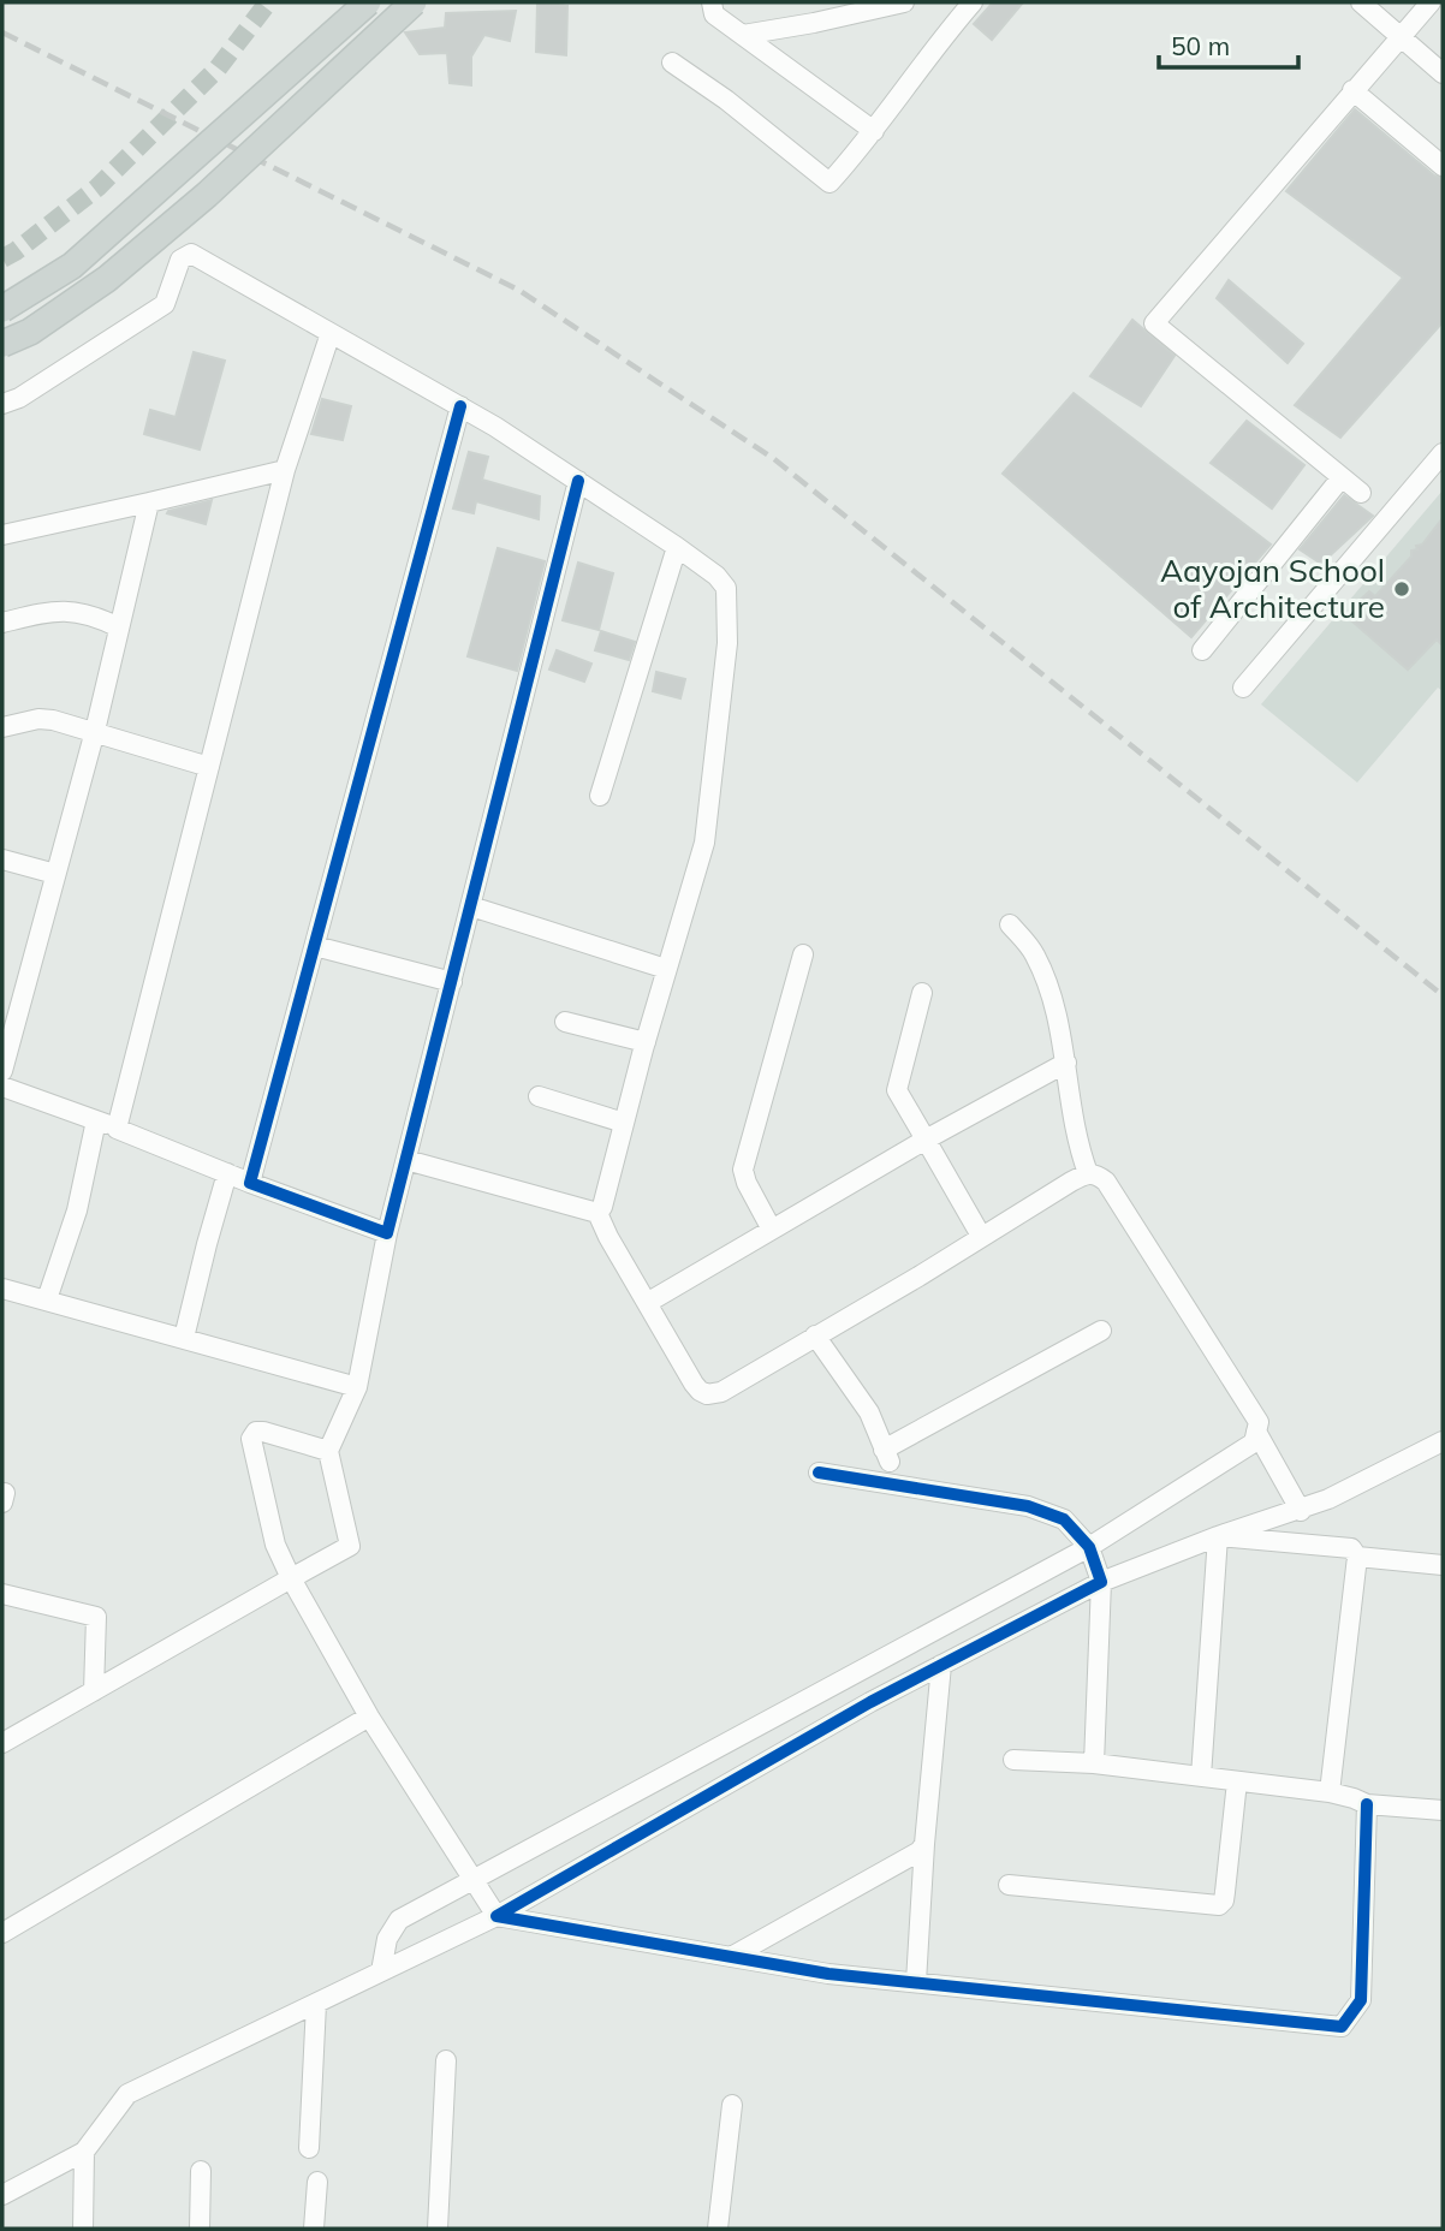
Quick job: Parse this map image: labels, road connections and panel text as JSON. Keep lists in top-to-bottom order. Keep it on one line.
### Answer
{"places":["Aayojan School of Architecture"],"scale_bar":"50 m"}
